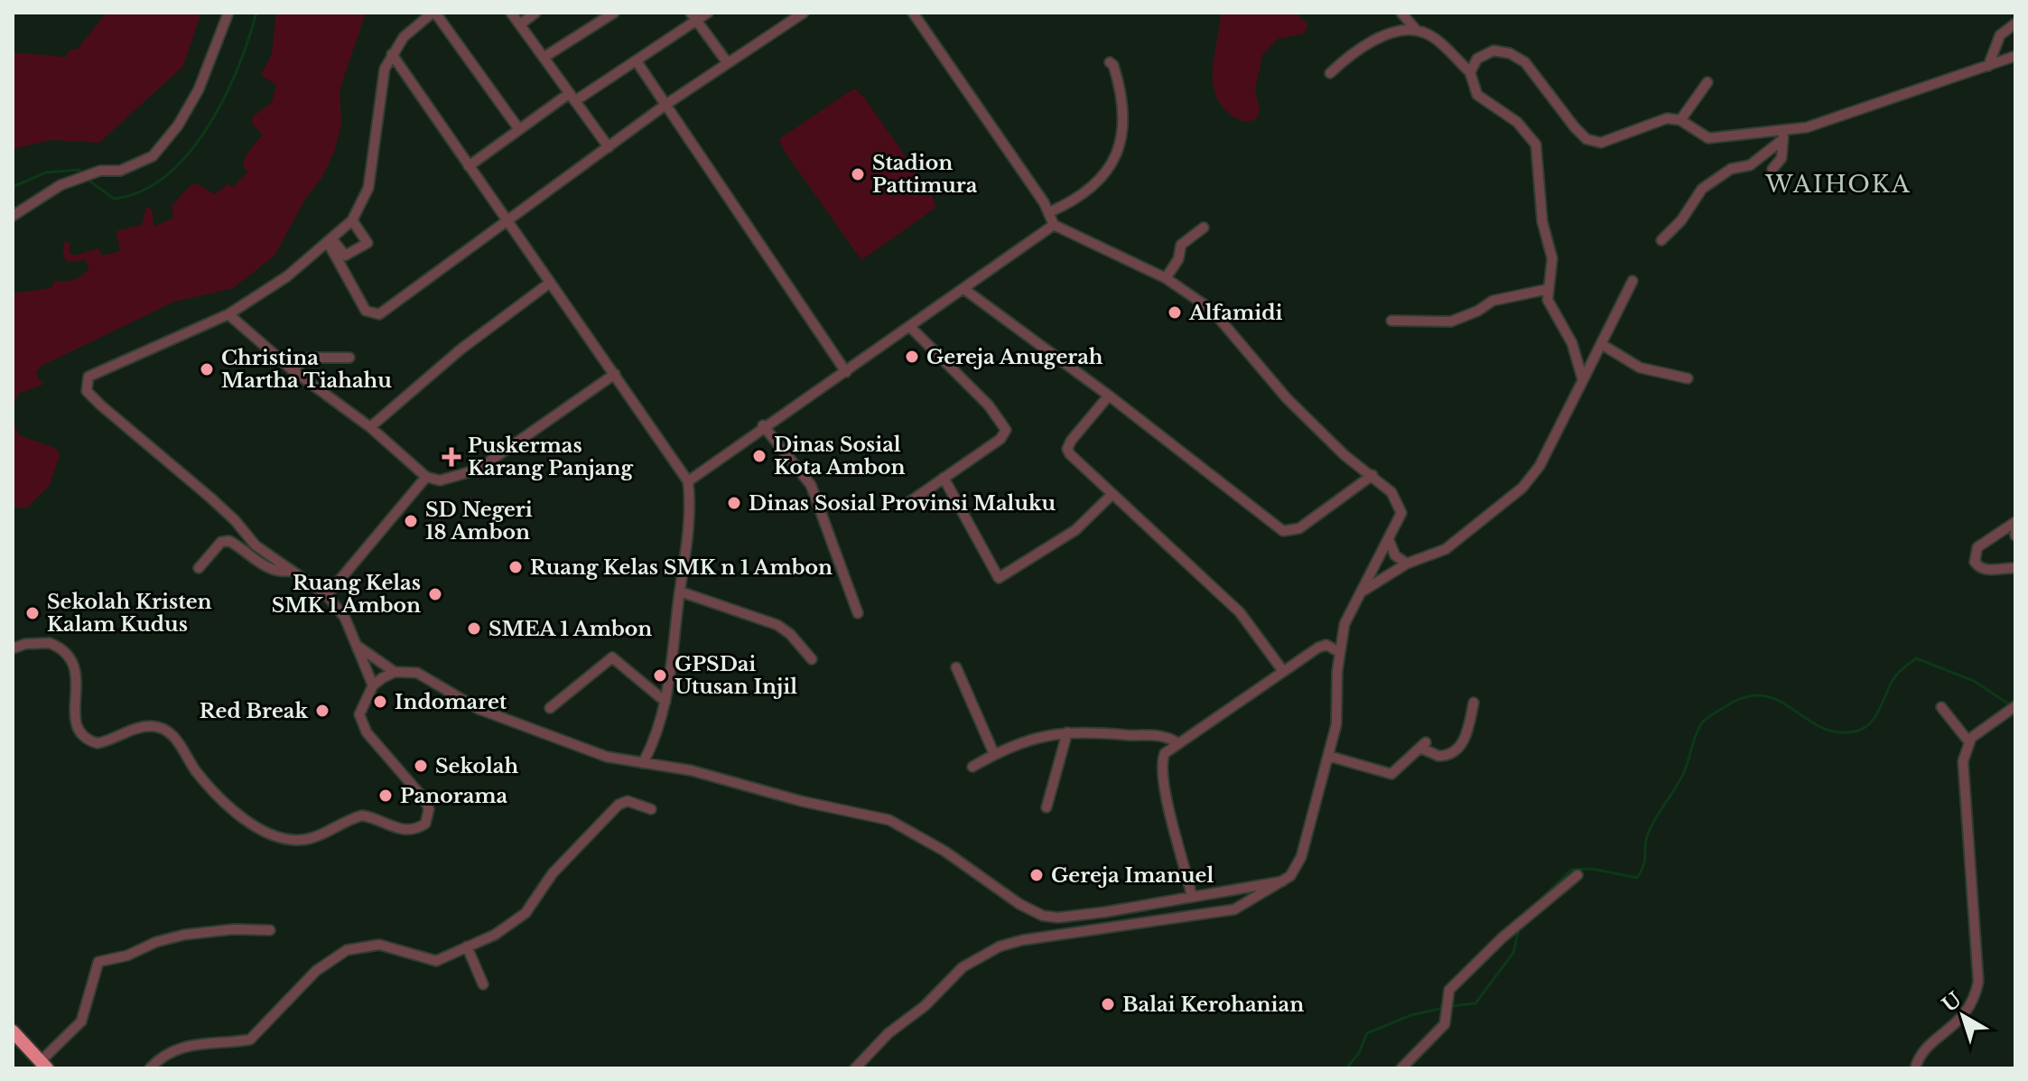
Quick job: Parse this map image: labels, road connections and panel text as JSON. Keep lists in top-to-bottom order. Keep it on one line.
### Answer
{"districts":["WAIHOKA"],"places":{"other":["Stadion Pattimura","Alfamidi","Gereja Anugerah","Christina Martha Tiahahu","Dinas Sosial Kota Ambon","Dinas Sosial Provinsi Maluku","SD Negeri 18 Ambon","Ruang Kelas SMK n 1 Ambon","Ruang Kelas SMK 1 Ambon","Sekolah Kristen Kalam Kudus","SMEA 1 Ambon","GPSDai Utusan Injil","Indomaret","Red Break","Sekolah","Panorama","Gereja Imanuel","Balai Kerohanian"],"health":["Puskermas Karang Panjang"]},"north":"top left"}
